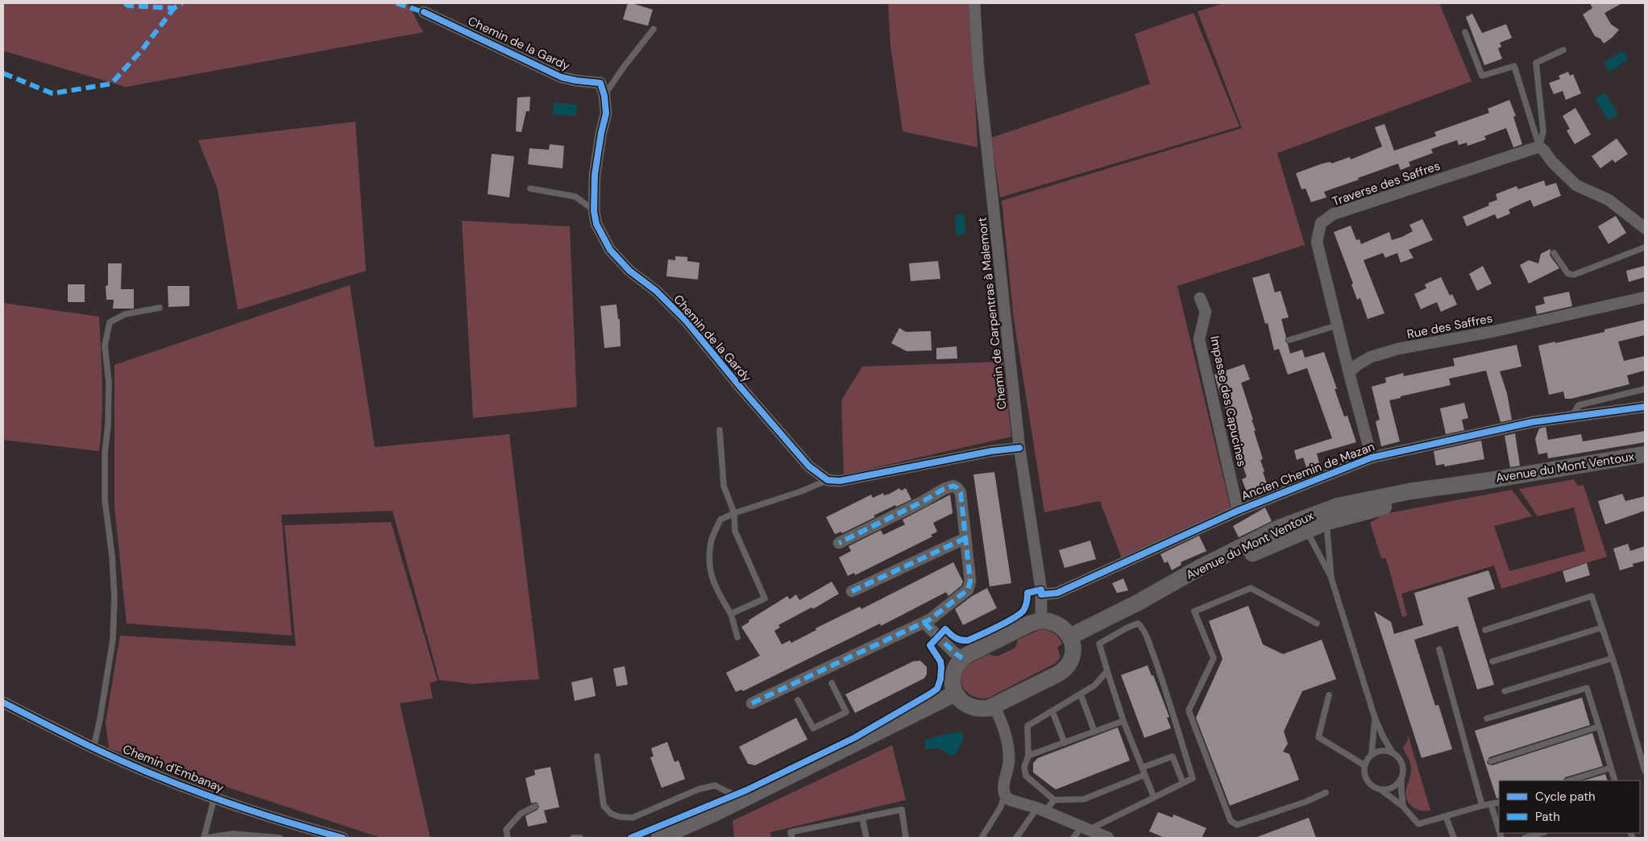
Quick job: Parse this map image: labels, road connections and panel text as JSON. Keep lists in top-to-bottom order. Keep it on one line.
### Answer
{"streets":{"main road":["Avenue du Mont Ventoux"],"street":["Chemin de la Gardy","Traverse des Saffres","Chemin de Carpentras à Malemort","Rue des Saffres","Impasse des Capucines","Ancien Chemin de Mazan","Chemin d'Embanay"]},"crossings":[["Traverse des Saffres","Rue des Saffres"],["Chemin de Carpentras à Malemort","Ancien Chemin de Mazan"],["Impasse des Capucines","Ancien Chemin de Mazan"]],"legend":["Cycle path","Path"]}
